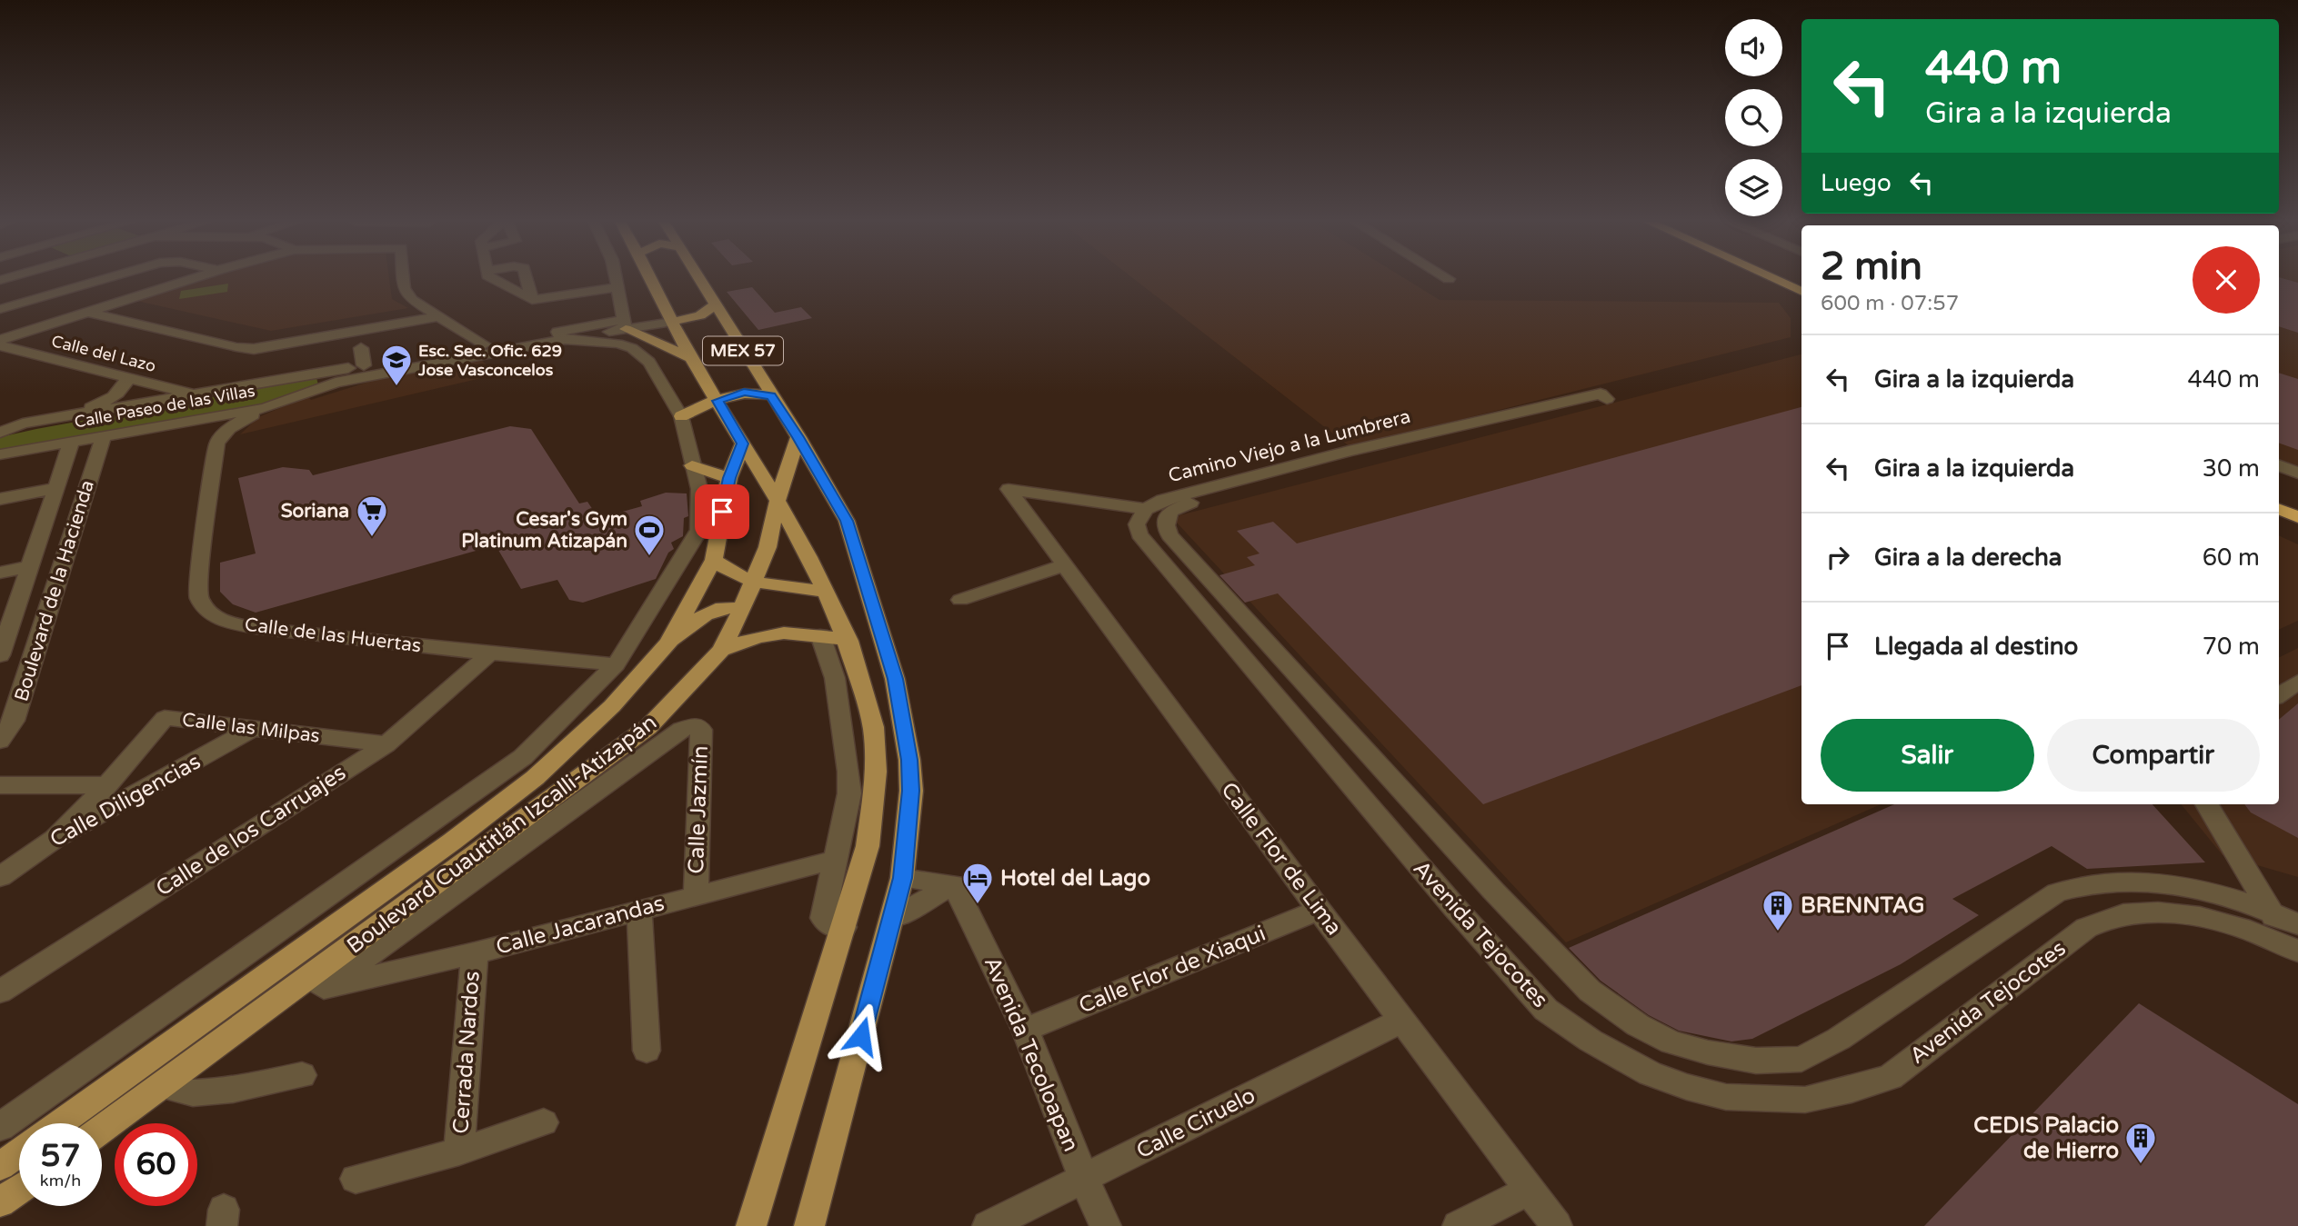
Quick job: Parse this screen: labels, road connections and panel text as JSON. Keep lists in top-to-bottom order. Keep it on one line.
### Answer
{"streets":{"main road":["MEX 57","Boulevard Cuautitlán Izcalli-Atizapán"],"street":["Calle del Lazo","Calle Paseo de las Villas","Camino Viejo a la Lumbrera","Boulevard de la Hacienda","Calle de las Huertas","Calle las Milpas","Calle Diligencias","Calle Jazmín","Calle de los Carruajes","Calle Flor de Lima","Calle Jacarandas","Avenida Tejocotes","Calle Flor de Xiaqui","Cerrada Nardos","Avenida Tecoloapan","Calle Ciruelo"]},"crossings":[["MEX 57","Calle Paseo de las Villas"],["MEX 57","Boulevard Cuautitlán Izcalli-Atizapán"],["Calle del Lazo","Calle Paseo de las Villas"],["Calle Paseo de las Villas","Boulevard de la Hacienda"],["Calle Paseo de las Villas","Calle de las Huertas"],["Camino Viejo a la Lumbrera","Calle Flor de Lima"],["Camino Viejo a la Lumbrera","Avenida Tejocotes"],["Calle de las Huertas","Calle de los Carruajes"],["Calle las Milpas","Calle Diligencias"],["Calle las Milpas","Calle de los Carruajes"],["Calle Jazmín","Boulevard Cuautitlán Izcalli-Atizapán"],["Calle Jazmín","Calle Jacarandas"],["Boulevard Cuautitlán Izcalli-Atizapán","Calle Jacarandas"],["Calle Flor de Lima","Avenida Tejocotes"],["Calle Flor de Lima","Calle Flor de Xiaqui"],["Calle Flor de Lima","Calle Ciruelo"],["Calle Jacarandas","Cerrada Nardos"],["Calle Flor de Xiaqui","Avenida Tecoloapan"],["Avenida Tecoloapan","Calle Ciruelo"]],"places":{"school or university":["Esc. Sec. Ofic. 629 Jose Vasconcelos"],"supermarket":["Soriana"],"sports":["Cesar's Gym Platinum Atizapán"],"hotel":["Hotel del Lago"],"building":["BRENNTAG","CEDIS Palacio de Hierro"]},"page":{"turn":["440 m","Gira a la izquierda"],"then":"Luego","heading":["2 min","600 m · 07:57"],"list":[{"name":"Gira a la izquierda","value":"440 m"},{"name":"Gira a la izquierda","value":"30 m"},{"name":"Gira a la derecha","value":"60 m"},{"name":"Llegada al destino","value":"70 m"}],"buttons":["Salir","Compartir"],"speed":"57 km/h","limit":"60"}}
